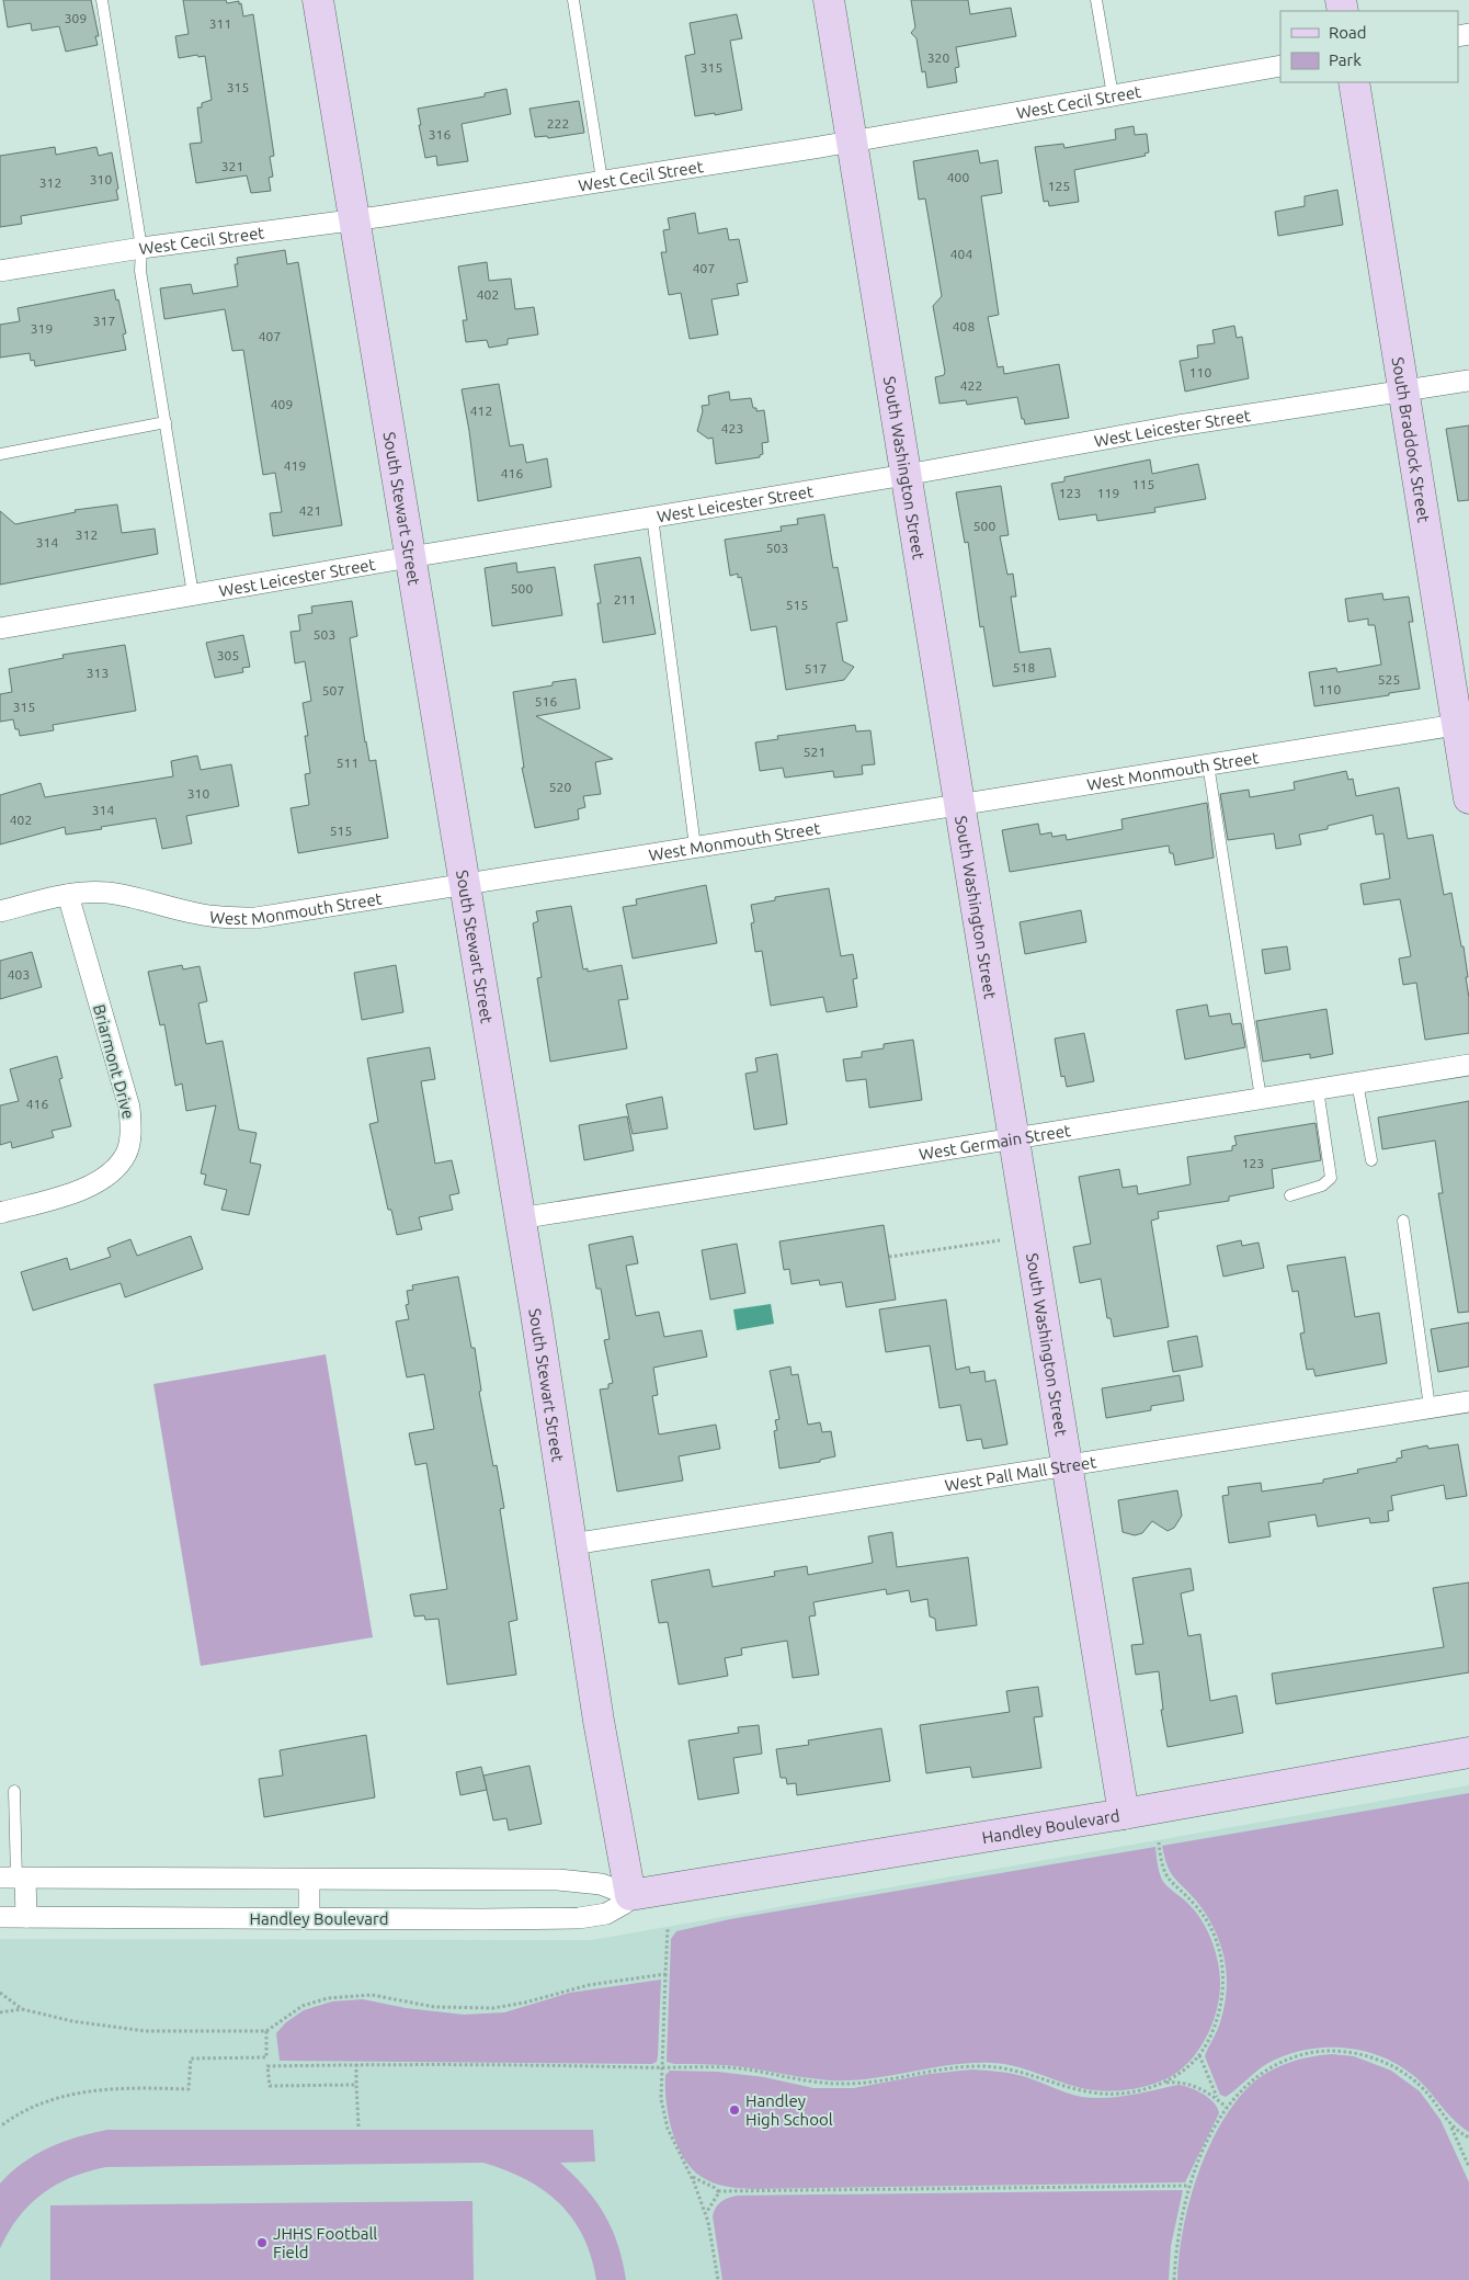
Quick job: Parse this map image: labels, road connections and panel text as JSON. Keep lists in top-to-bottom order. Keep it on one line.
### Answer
{"streets":{"street":["West Cecil Street","West Leicester Street","South Braddock Street","South Washington Street","South Stewart Street","West Monmouth Street","Briarmont Drive","West Germain Street","West Pall Mall Street","Handley Boulevard"]},"crossings":[["West Cecil Street","South Washington Street"],["West Cecil Street","South Stewart Street"],["West Leicester Street","South Braddock Street"],["West Leicester Street","South Washington Street"],["West Leicester Street","South Stewart Street"],["South Braddock Street","West Monmouth Street"],["South Washington Street","West Monmouth Street"],["South Washington Street","West Germain Street"],["South Washington Street","West Pall Mall Street"],["South Washington Street","Handley Boulevard"],["South Stewart Street","West Monmouth Street"],["South Stewart Street","West Germain Street"],["South Stewart Street","West Pall Mall Street"],["South Stewart Street","Handley Boulevard"],["West Monmouth Street","Briarmont Drive"]],"places":["Handley High School","JHHS Football Field"],"house_numbers":["309","311","320","315","315","222","316","321","400","310","312","125","404","407","402","317","408","319","407","110","422","409","412","423","419","416","115","123","119","421","500","312","314","503","500","211","515","503","305","518","517","313","525","110","507","516","315","521","511","520","310","314","402","515","403","416","123"],"legend":["Road","Park"]}
